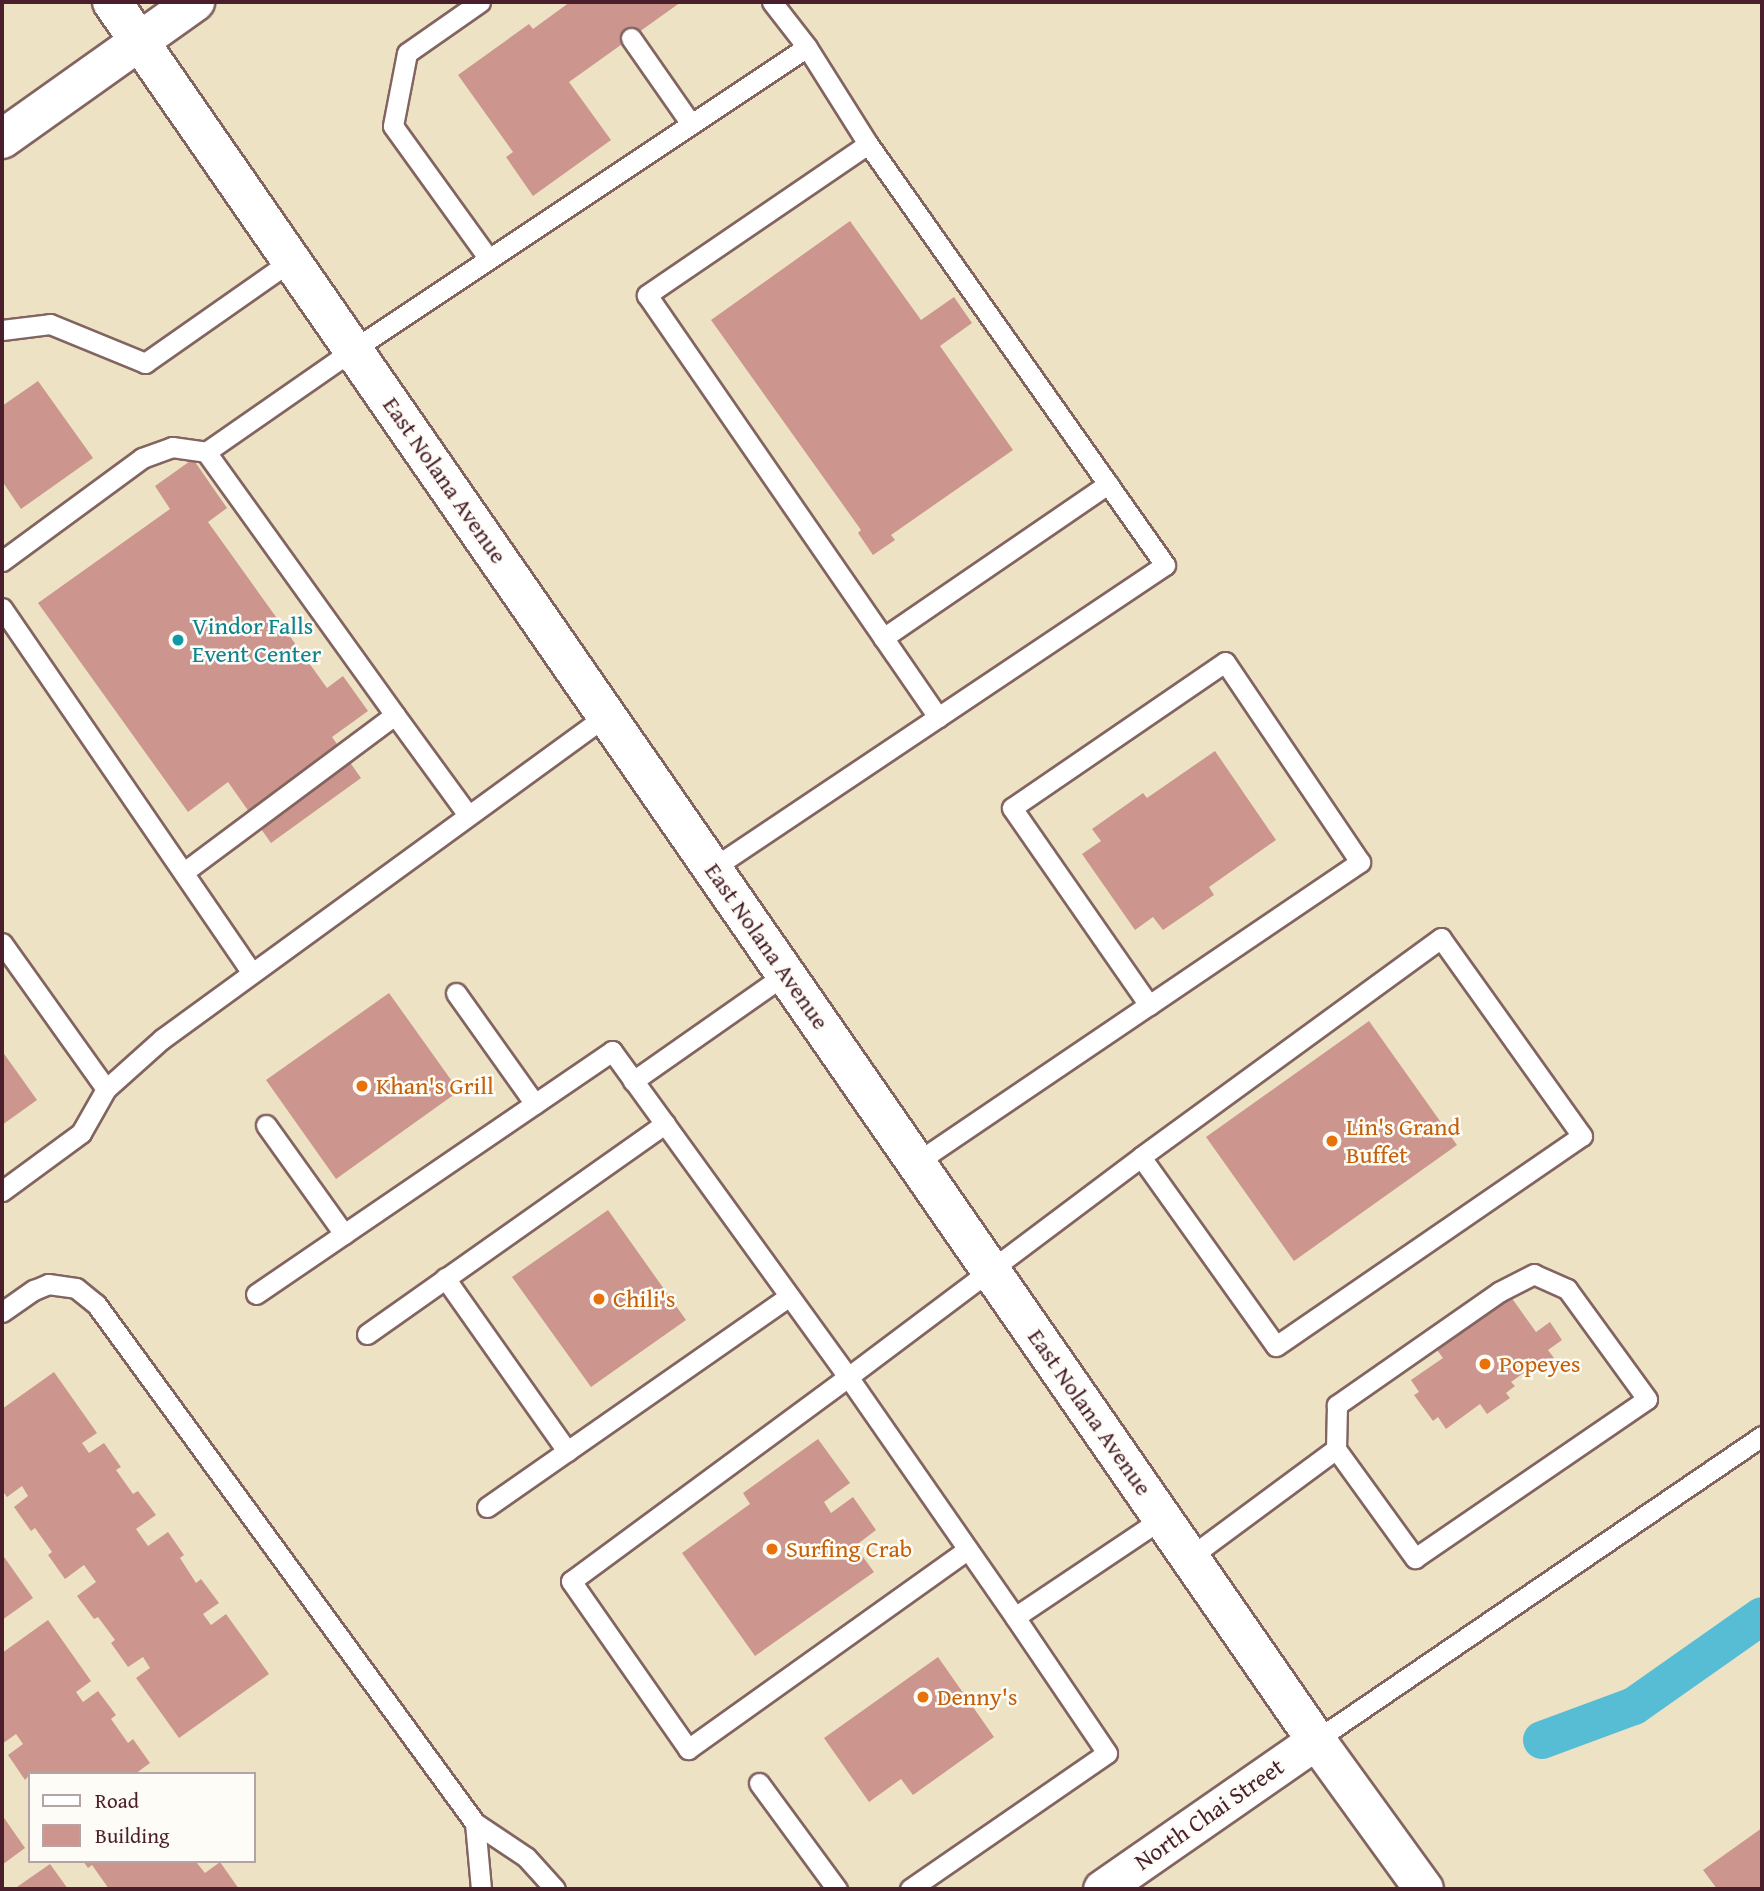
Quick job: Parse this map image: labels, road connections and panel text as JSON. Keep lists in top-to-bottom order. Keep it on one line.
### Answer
{"streets":{"main road":["East Nolana Avenue"],"street":["North Chai Street"]},"crossings":[["East Nolana Avenue","North Chai Street"]],"places":["Vindor Falls Event Center","Khan's Grill","Lin's Grand Buffet","Chili's","Popeyes","Surfing Crab","Denny's"],"legend":["Road","Building"]}
